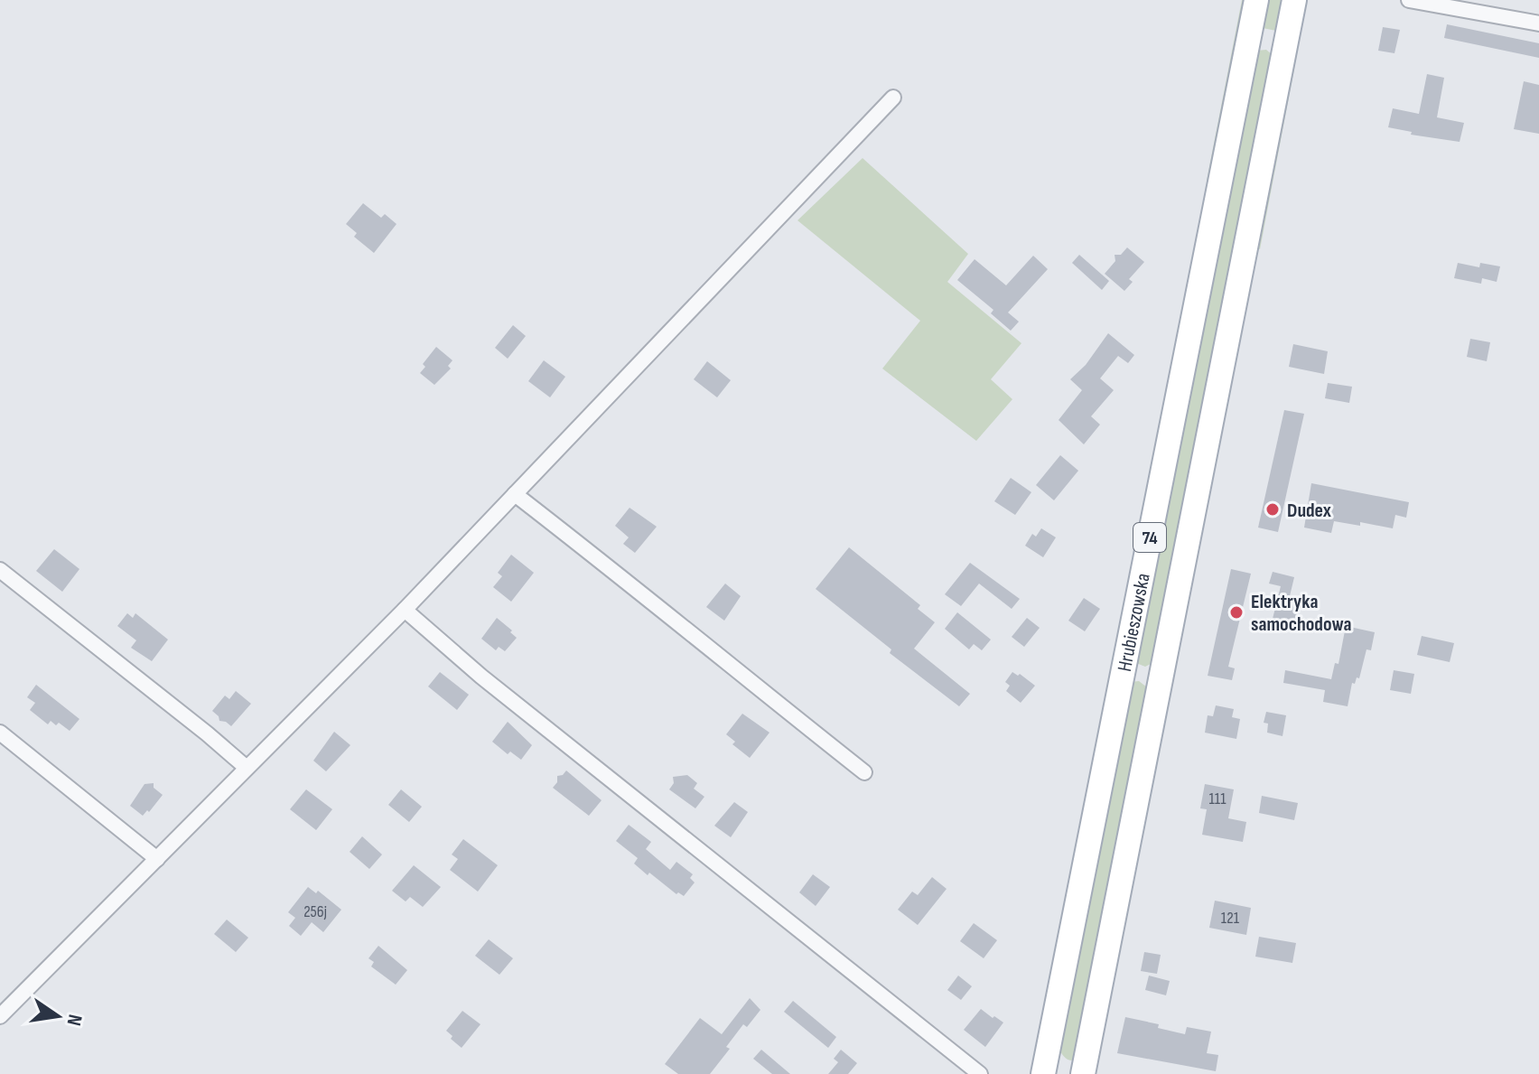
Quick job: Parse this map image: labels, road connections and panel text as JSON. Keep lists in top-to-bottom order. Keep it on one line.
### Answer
{"streets":{"main road":["74","Hrubieszowska"]},"places":["Dudex","Elektryka samochodowa"],"house_numbers":["111","256j","121"],"north":"right"}
